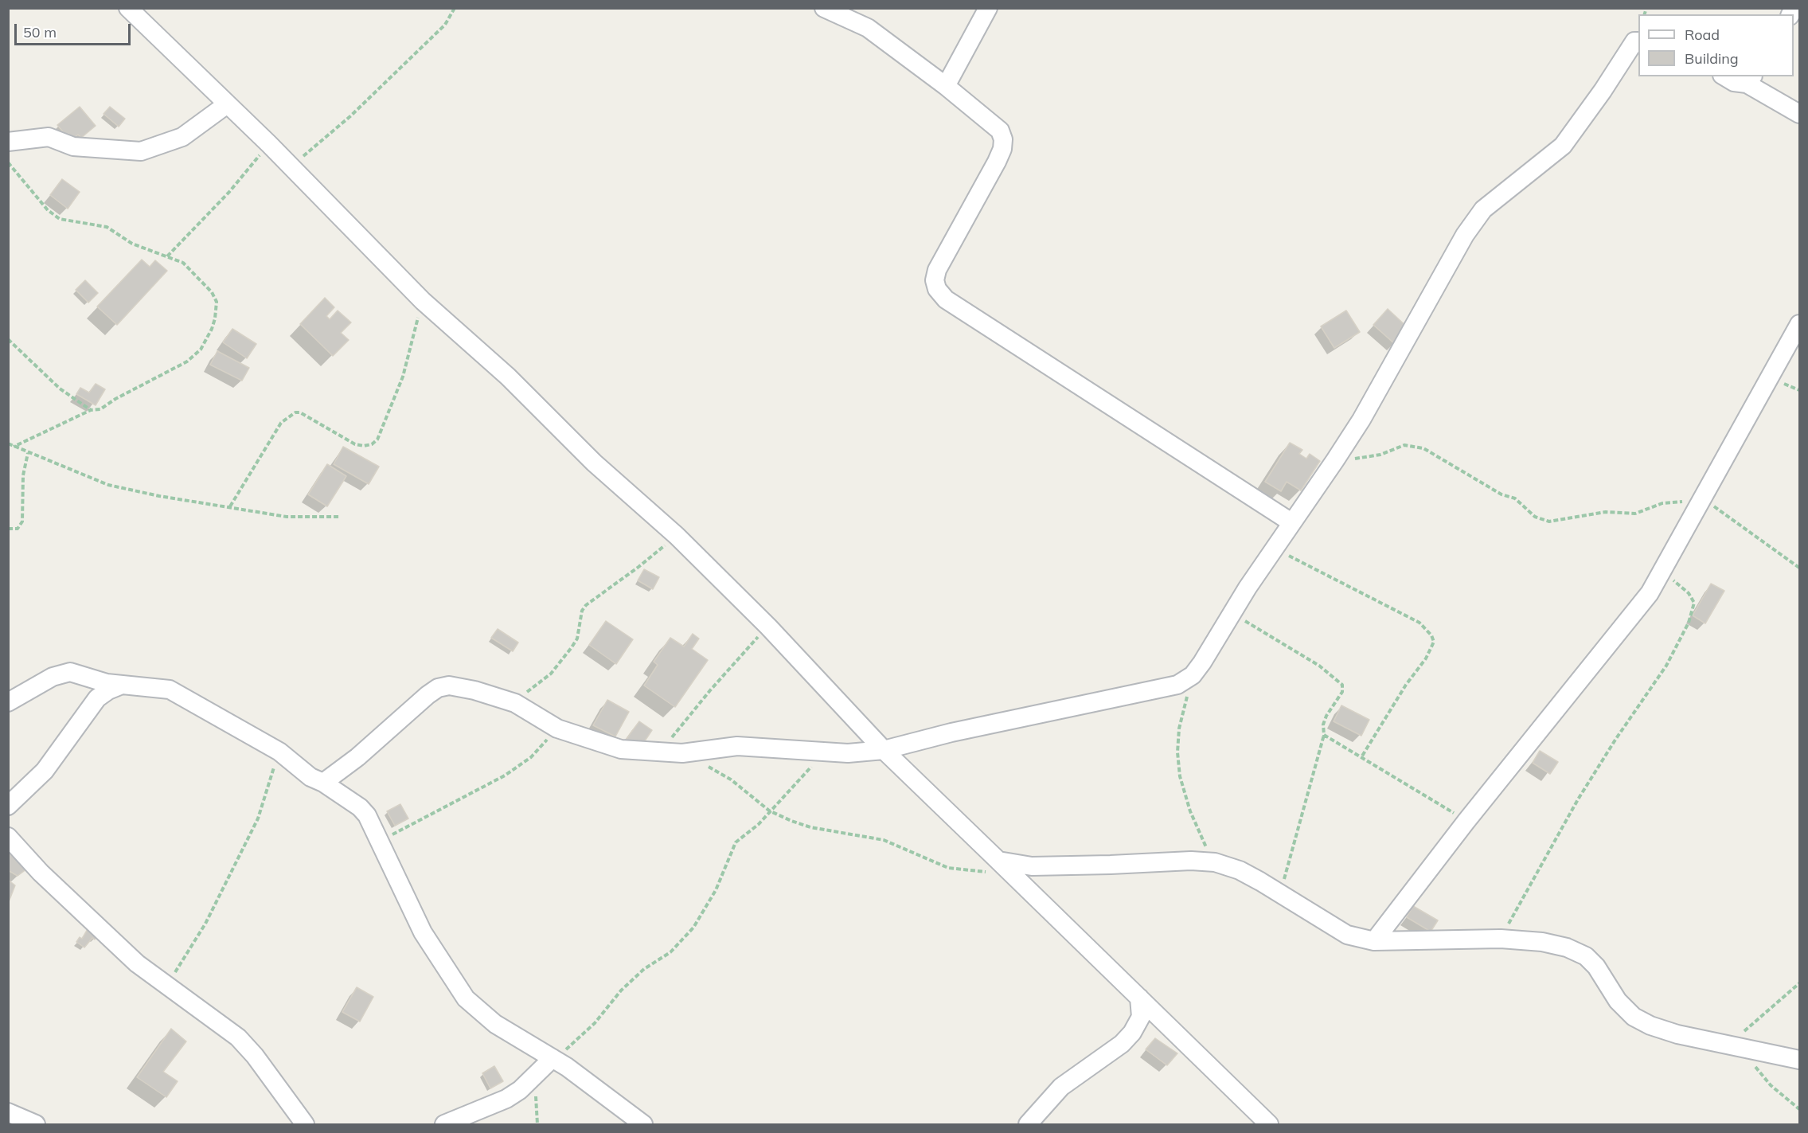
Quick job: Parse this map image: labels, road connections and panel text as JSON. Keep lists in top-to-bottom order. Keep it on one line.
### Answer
{"legend":["Road","Building"],"scale_bar":"50 m"}
